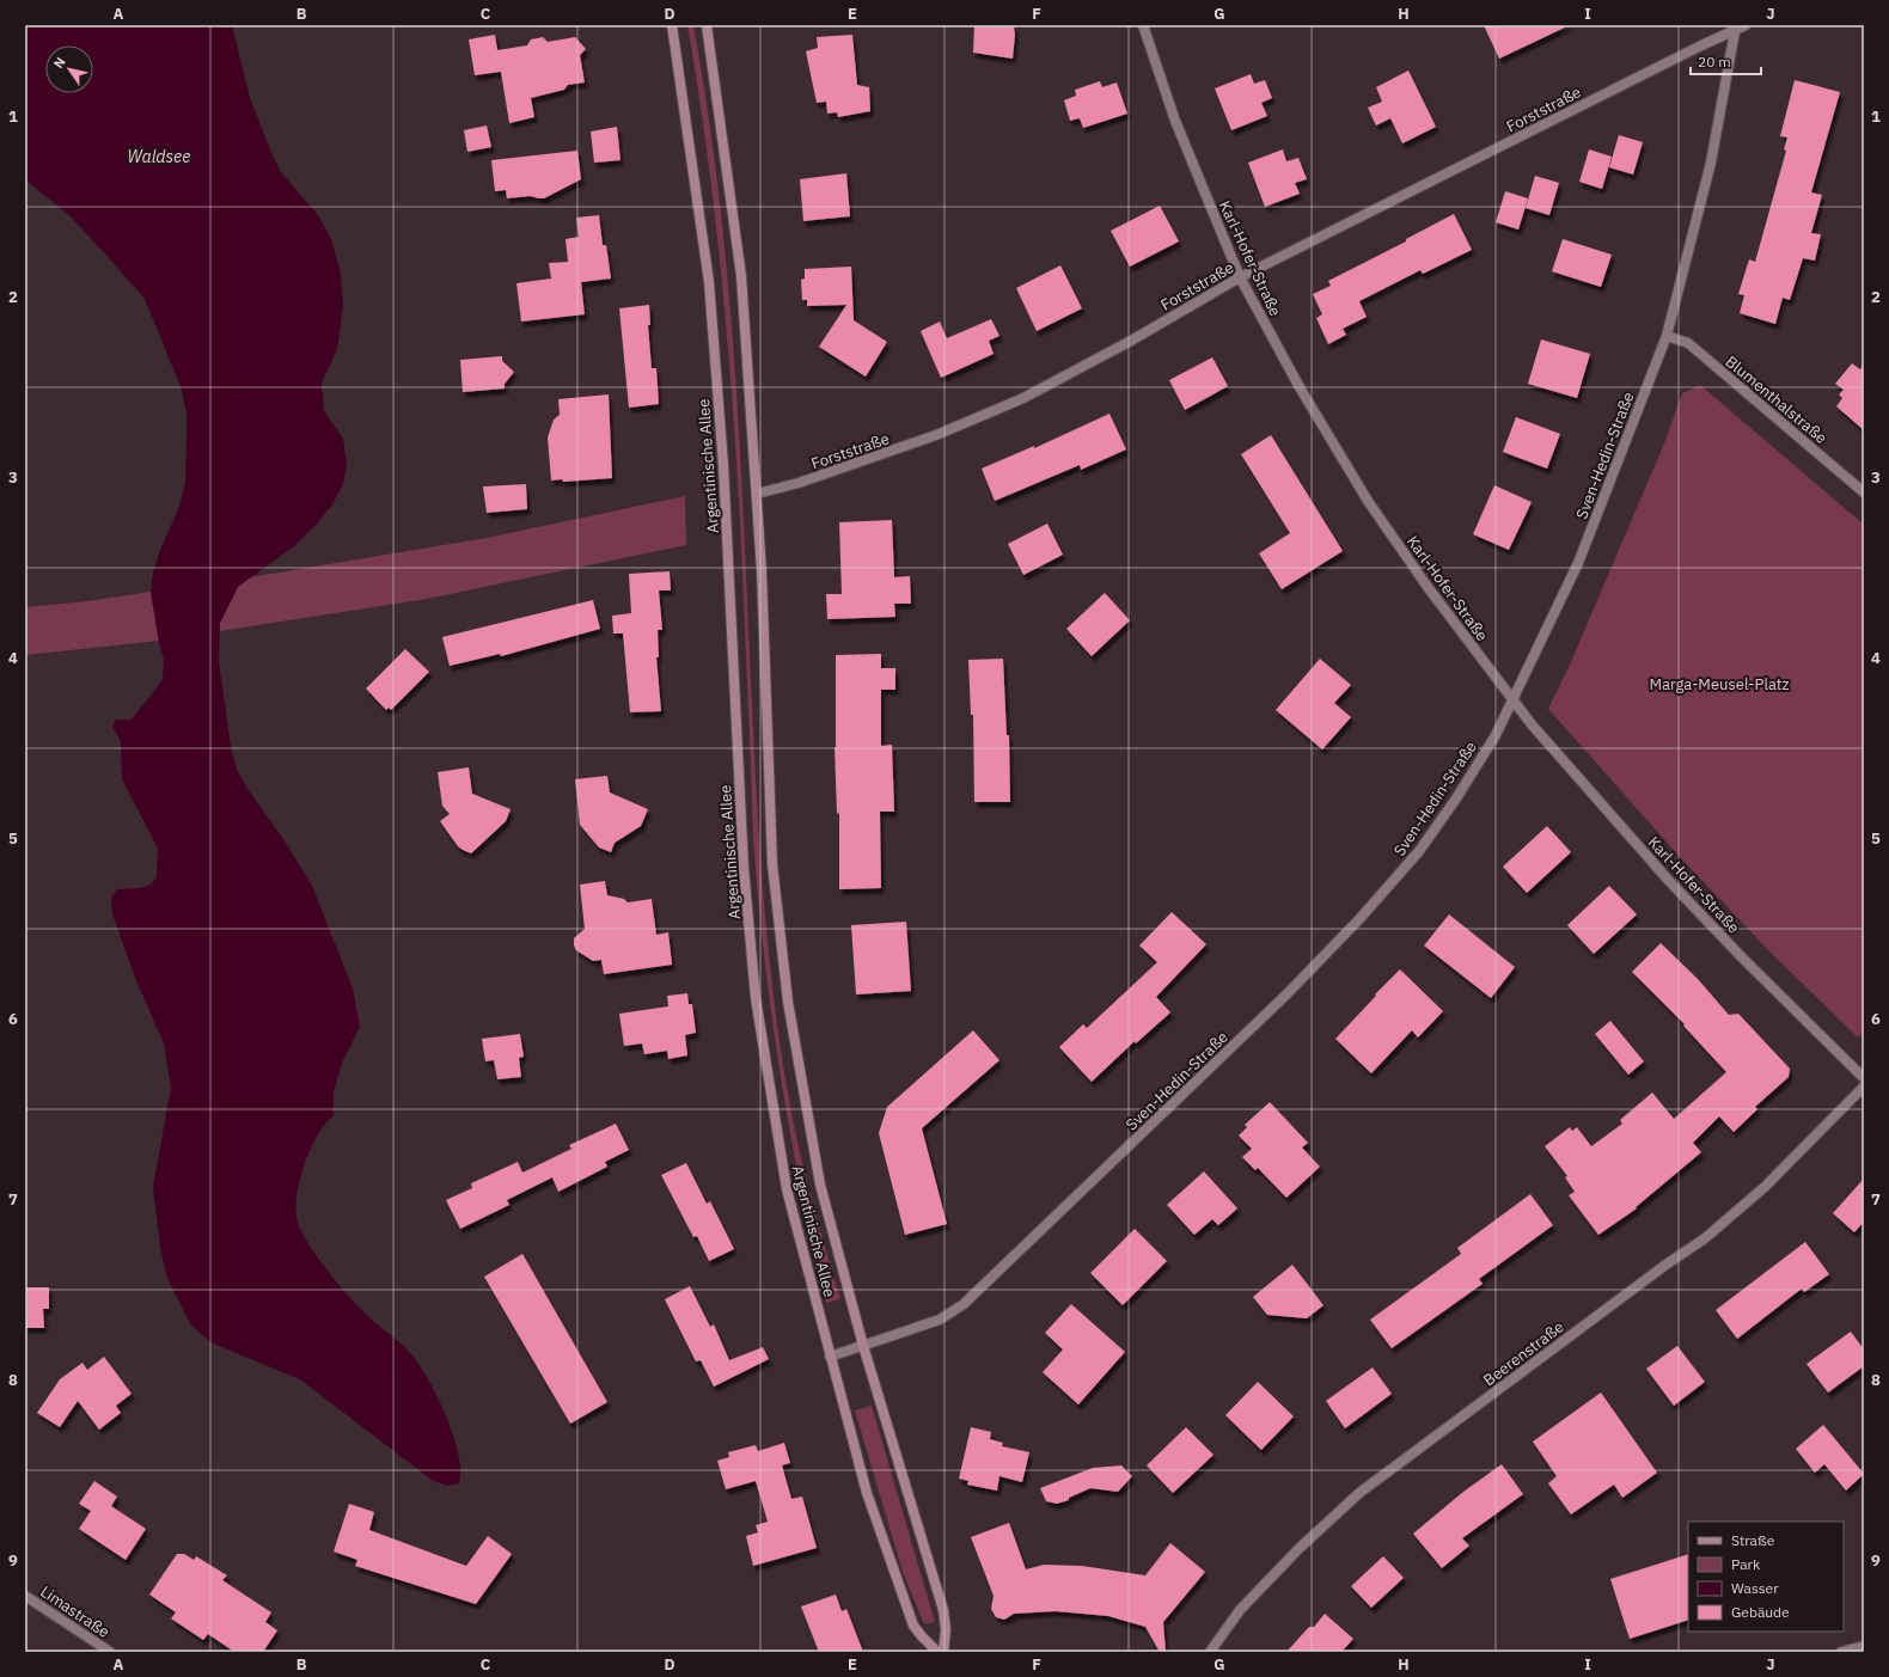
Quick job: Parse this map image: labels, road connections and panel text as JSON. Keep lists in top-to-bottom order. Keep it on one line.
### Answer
{"streets":{"main road":["Argentinische Allee"],"street":["Forststraße","Karl-Hofer-Straße","Blumenthalstraße","Sven-Hedin-Straße","Beerenstraße","Limastraße"]},"crossings":[["Forststraße","Karl-Hofer-Straße"],["Forststraße","Sven-Hedin-Straße"],["Forststraße","Argentinische Allee"],["Karl-Hofer-Straße","Sven-Hedin-Straße"],["Blumenthalstraße","Sven-Hedin-Straße"],["Sven-Hedin-Straße","Argentinische Allee"]],"water":["Waldsee"],"parks":["Marga-Meusel-Platz"],"legend":["Straße","Park","Wasser","Gebäude"],"scale_bar":"20 m","north":"top left","grid":{"columns":["A","B","C","D","E","F","G","H","I","J"],"rows":["1","2","3","4","5","6","7","8","9"]}}
